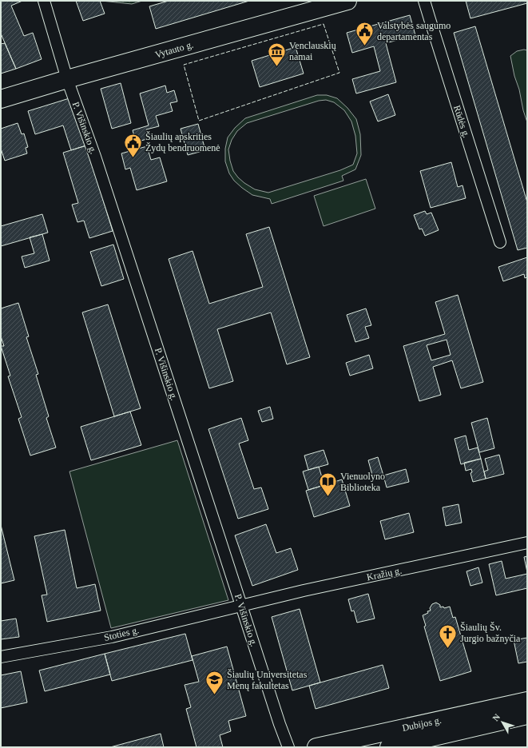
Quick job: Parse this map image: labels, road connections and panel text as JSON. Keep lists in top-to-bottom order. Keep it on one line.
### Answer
{"streets":{"main road":["Vytauto g.","Dubijos g."],"street":["Rūdės g.","P. Višinskio g.","Kražių g.","Stoties g."]},"crossings":[["Vytauto g.","P. Višinskio g."],["P. Višinskio g.","Kražių g."],["P. Višinskio g.","Stoties g."],["Kražių g.","Stoties g."]],"places":{"public building":["Valstybės saugumo departamentas","Šiaulių apskrities Žydų bendruomenė"],"museum":["Venclauskių namai"],"library":["Vienuolyno Biblioteka"],"church":["Šiaulių Šv. Jurgio bažnyčia"],"school or university":["Šiaulių Universitetas Menų fakultetas"]},"north":"top left"}
